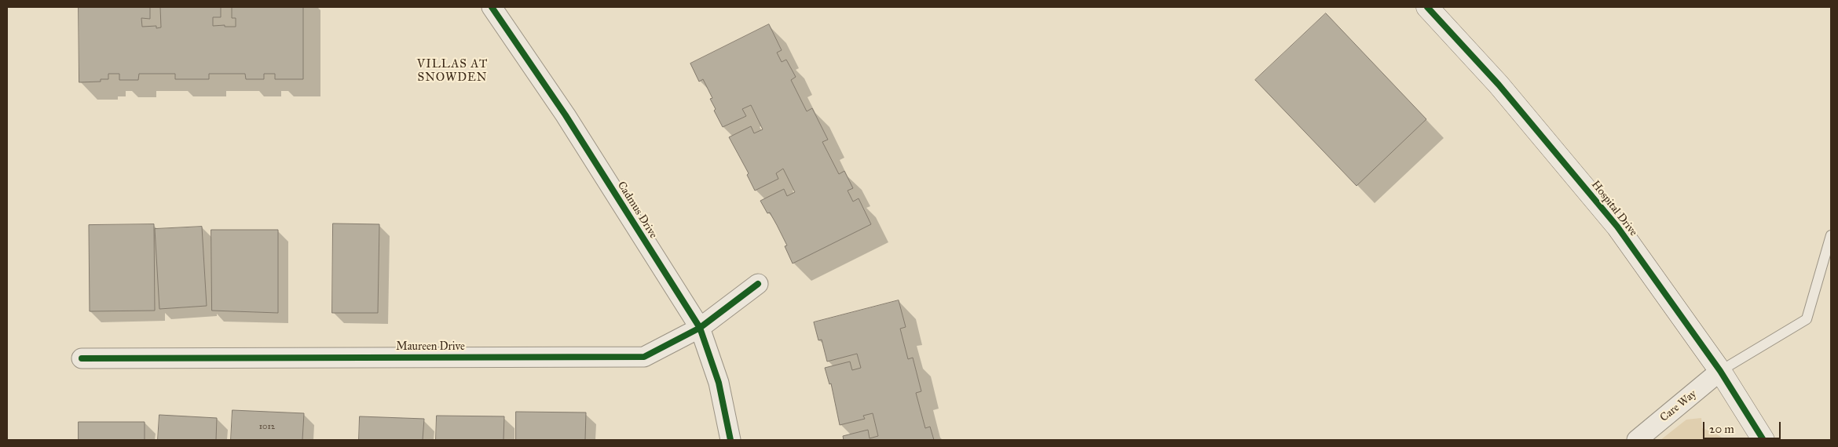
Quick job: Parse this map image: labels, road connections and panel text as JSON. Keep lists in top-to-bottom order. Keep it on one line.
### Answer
{"streets":{"street":["Hospital Drive","Cadmus Drive","Maureen Drive","Care Way"]},"crossings":[["Hospital Drive","Care Way"],["Cadmus Drive","Maureen Drive"]],"districts":["VILLAS AT SNOWDEN"],"house_numbers":["1012"],"scale_bar":"20 m"}
